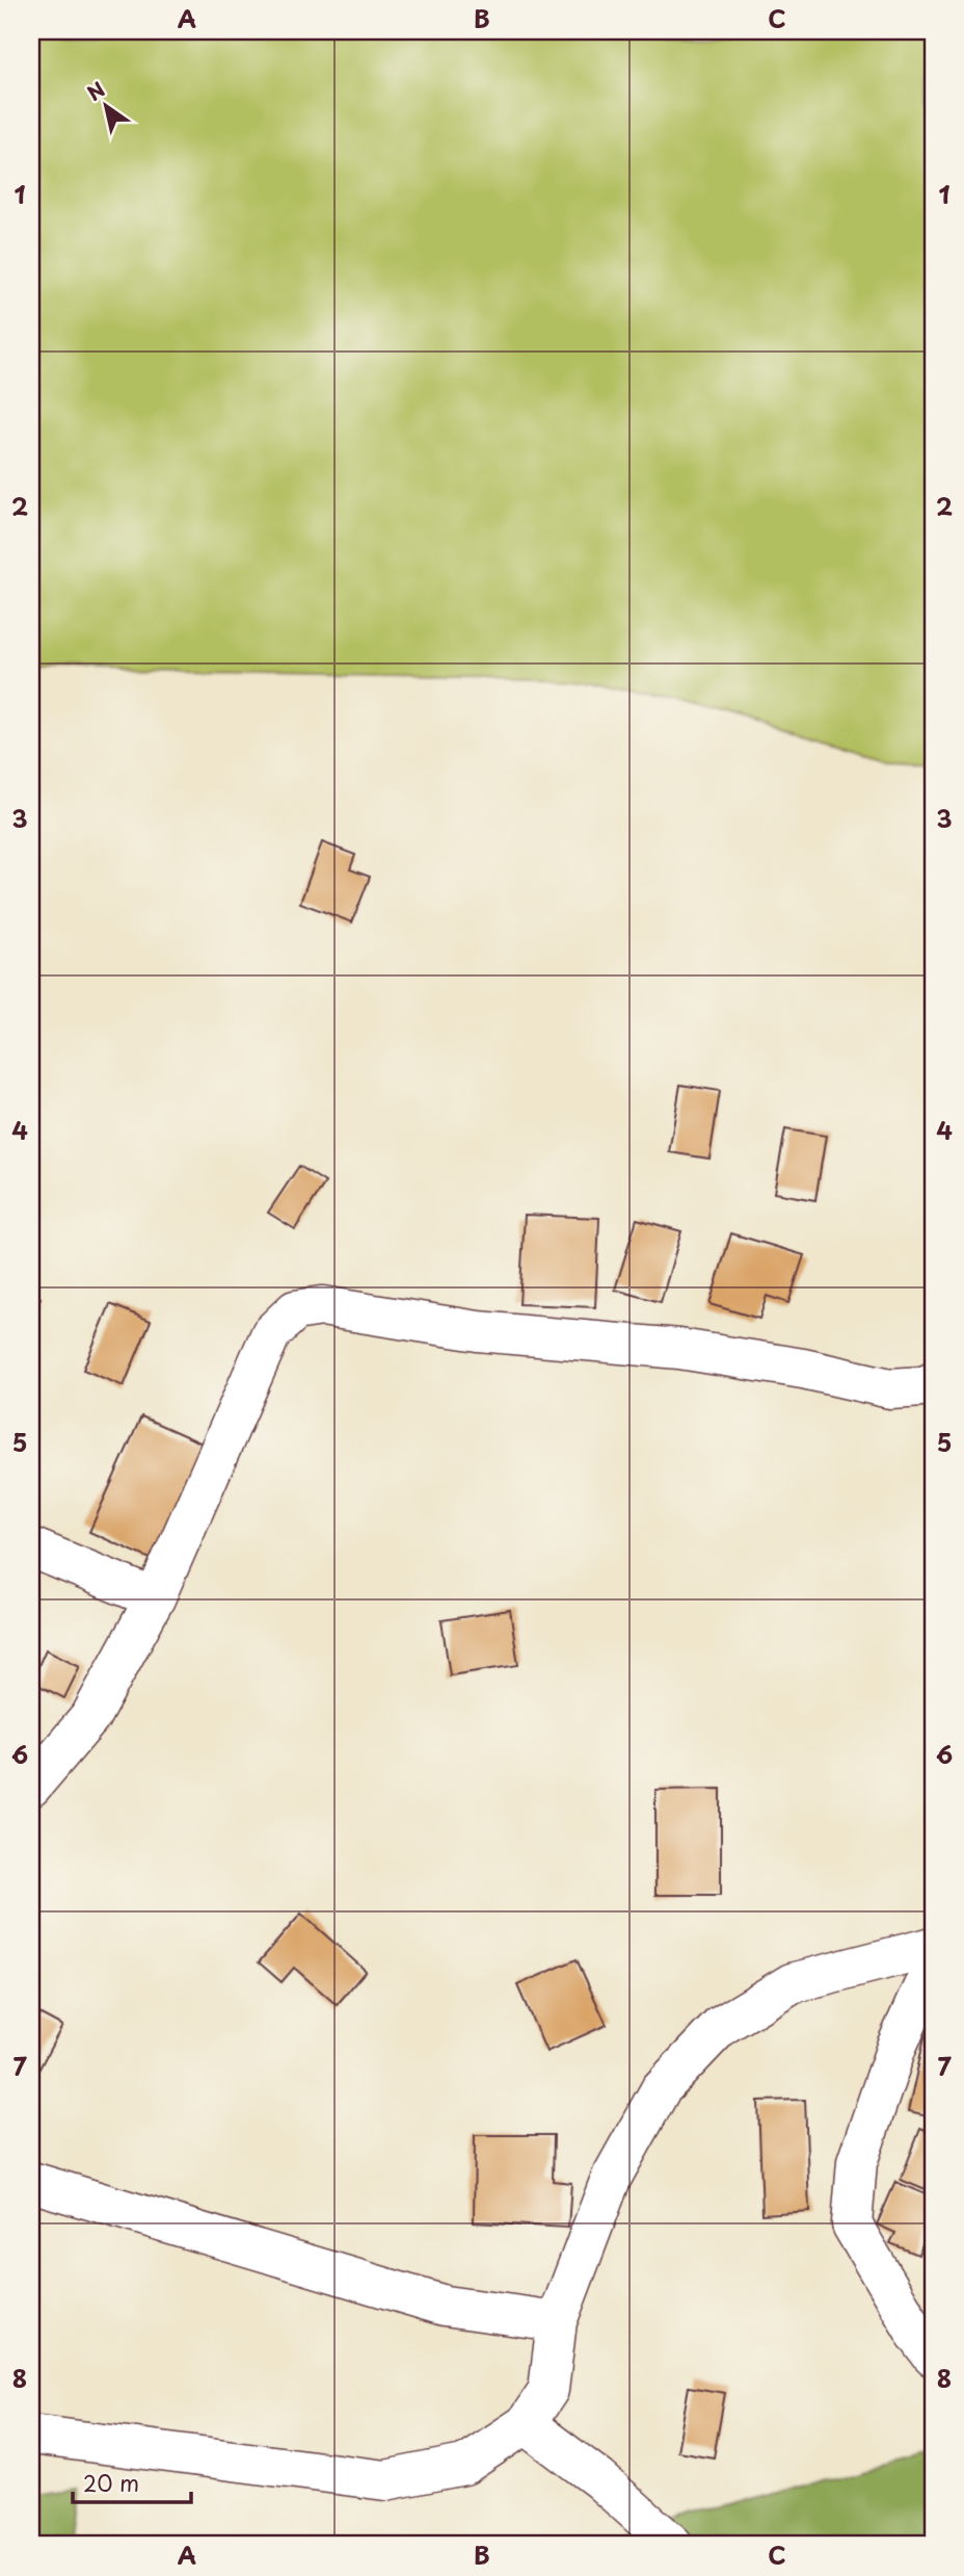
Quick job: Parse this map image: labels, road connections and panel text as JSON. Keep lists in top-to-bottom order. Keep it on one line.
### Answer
{"scale_bar":"20 m","north":"top left","grid":{"columns":["A","B","C"],"rows":["1","2","3","4","5","6","7","8"]}}
